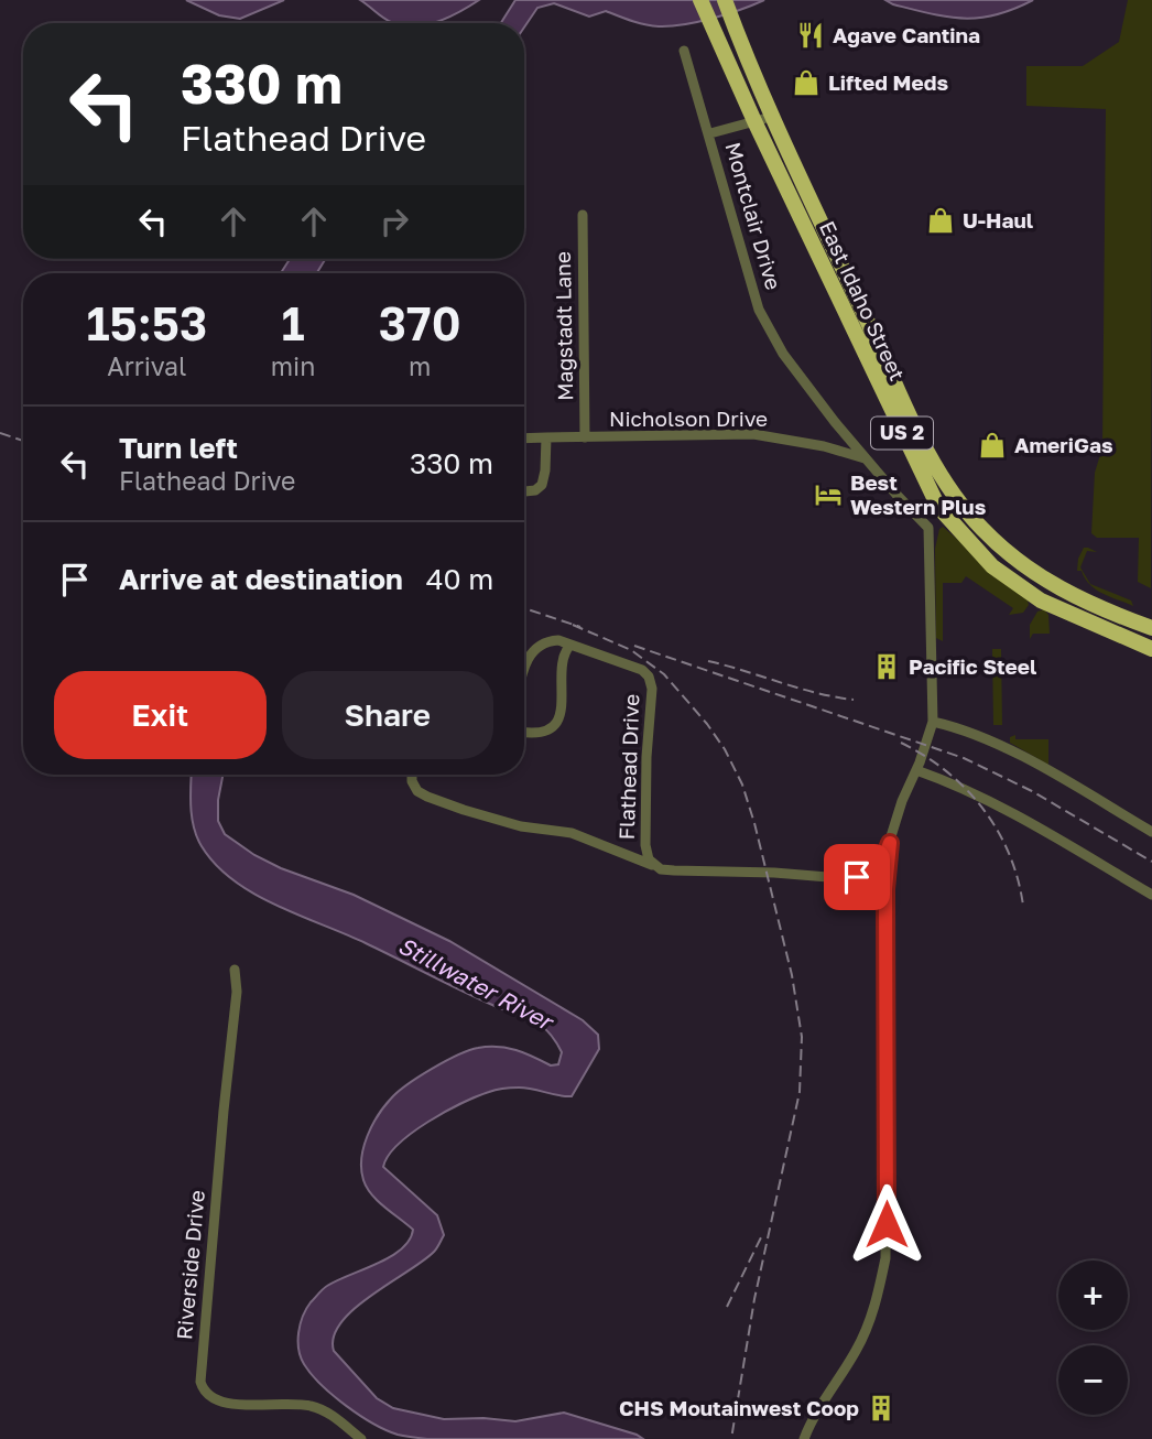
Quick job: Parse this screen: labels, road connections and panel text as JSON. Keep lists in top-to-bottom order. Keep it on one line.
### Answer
{"streets":{"highway":["East Idaho Street","US 2"],"street":["Montclair Drive","Magstadt Lane","Nicholson Drive","Flathead Drive","Riverside Drive"]},"crossings":[["Montclair Drive","East Idaho Street"],["Montclair Drive","Nicholson Drive"],["Magstadt Lane","Nicholson Drive"]],"water":["Stillwater River"],"places":{"restaurant":["Agave Cantina"],"shop":["Lifted Meds","U-Haul","AmeriGas"],"hotel":["Best Western Plus"],"building":["Pacific Steel","CHS Moutainwest Coop"]},"page":{"turn":["330 m","Flathead Drive"],"eta":["15:53","Arrival","1","min","370","m"],"list":[{"name":"Turn left","note":"Flathead Drive","value":"330 m"},{"name":"Arrive at destination","value":"40 m"}],"buttons":["Exit","Share"],"map_buttons":["+","−"]}}
